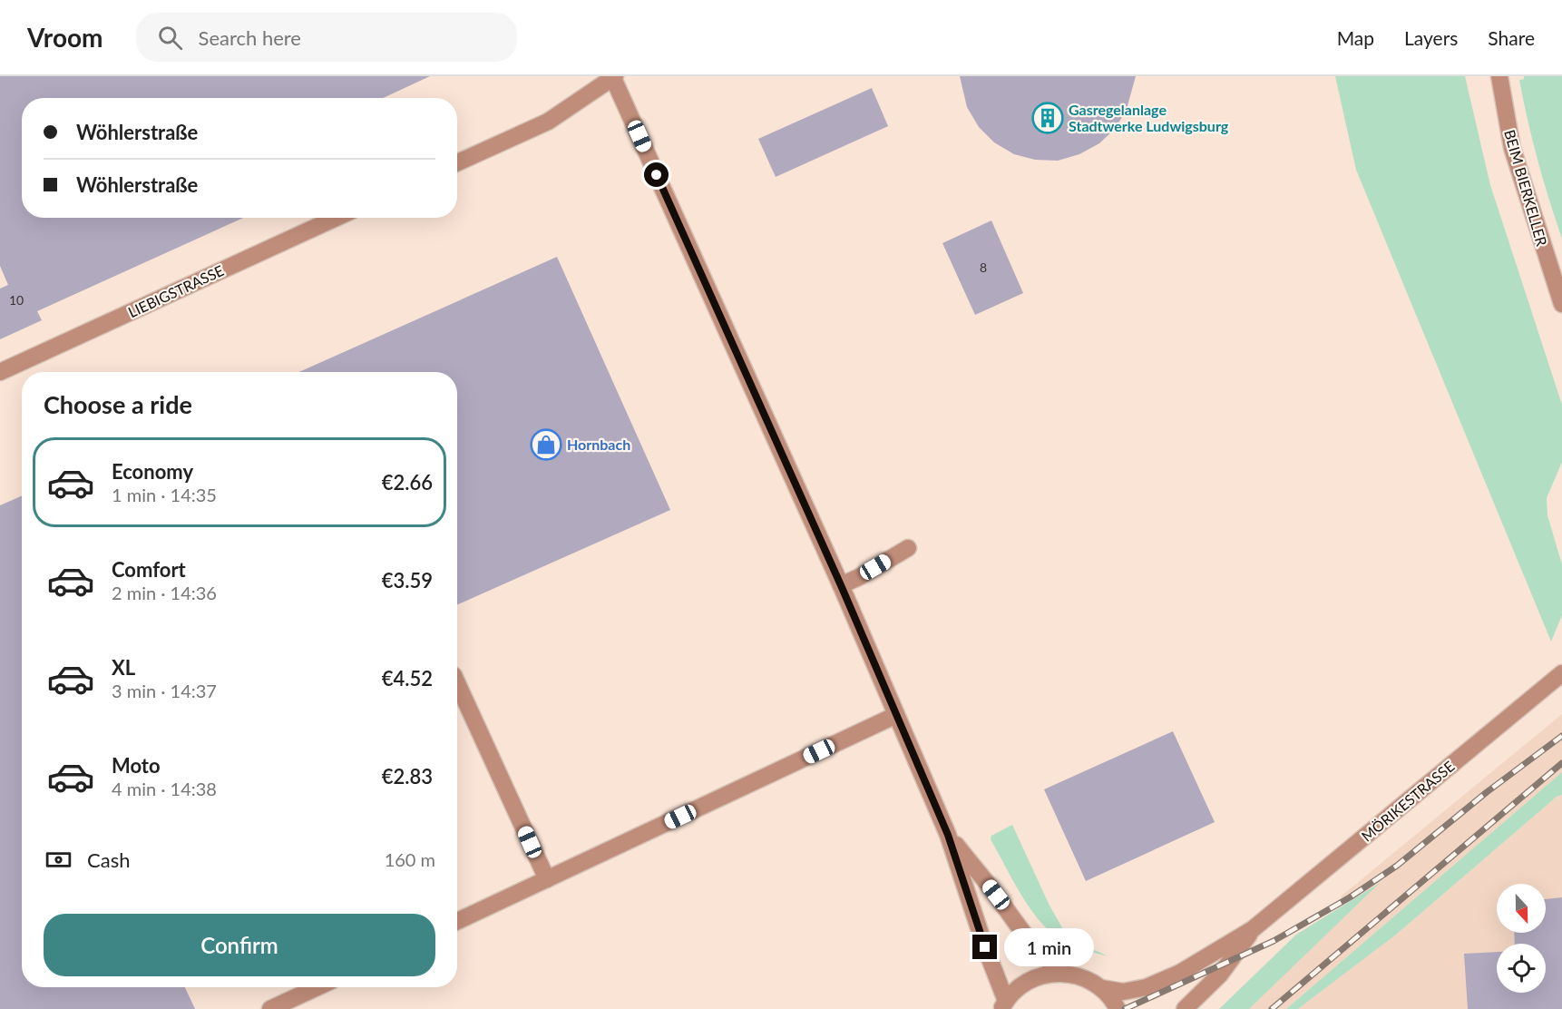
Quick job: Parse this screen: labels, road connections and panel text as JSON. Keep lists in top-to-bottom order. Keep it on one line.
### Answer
{"streets":{"street":["BEIM BIERKELLER","LIEBIGSTRASSE","MÖRIKESTRASSE"]},"places":{"building":["Gasregelanlage Stadtwerke Ludwigsburg"],"shop":["Hornbach"]},"house_numbers":["8","10"],"north":"bottom","page":{"header":"Vroom","search":"Search here","nav":["Map","Layers","Share"],"banner":["Wöhlerstraße","Wöhlerstraße"],"heading":"Choose a ride","list":[{"name":"Economy","note":"1 min · 14:35","value":"€2.66"},{"name":"Comfort","note":"2 min · 14:36","value":"€3.59"},{"name":"XL","note":"3 min · 14:37","value":"€4.52"},{"name":"Moto","note":"4 min · 14:38","value":"€2.83"}],"pay":["Cash","160 m"],"buttons":"Confirm","bubble":"1 min"}}
